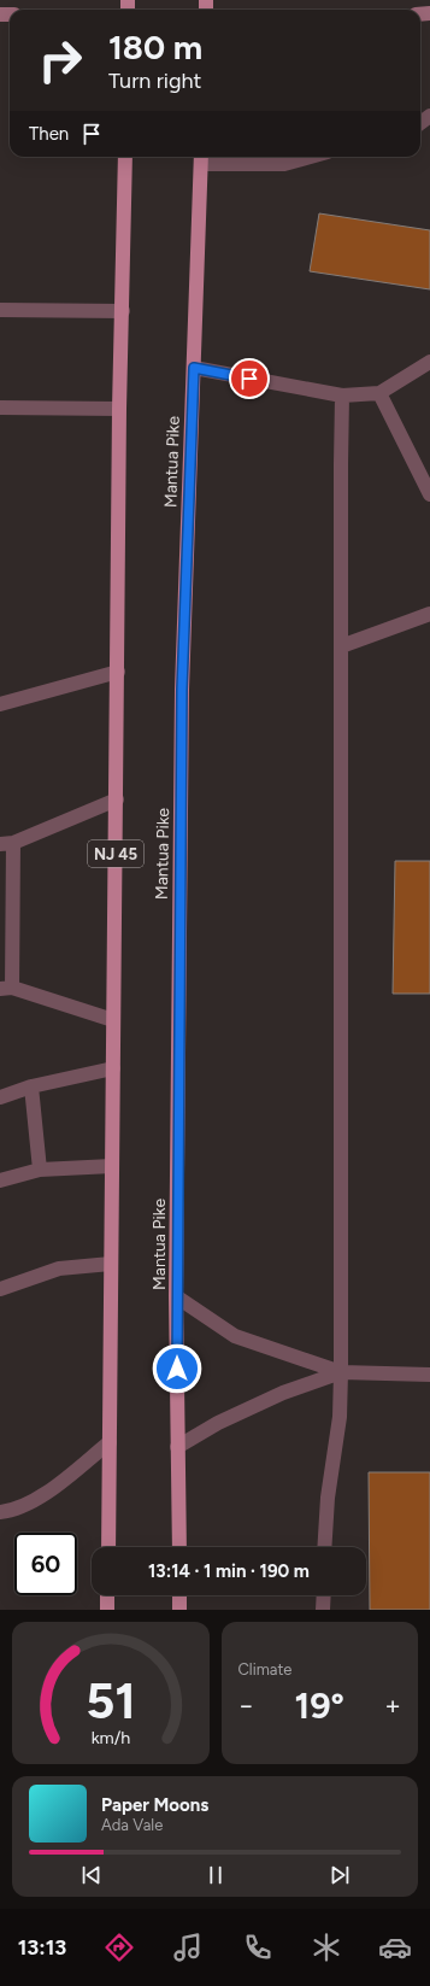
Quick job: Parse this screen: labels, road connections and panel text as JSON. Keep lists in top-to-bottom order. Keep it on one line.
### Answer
{"streets":{"main road":["Mantua Pike","NJ 45"]},"page":{"turn":["180 m","Turn right"],"then":"Then","limit":"60","trip":"13:14 · 1 min · 190 m","tile":"Climate","heat":["−","19°","+"],"song":["Paper Moons","Ada Vale"],"tabs":"13:13","gauge":["51","km/h"]}}
